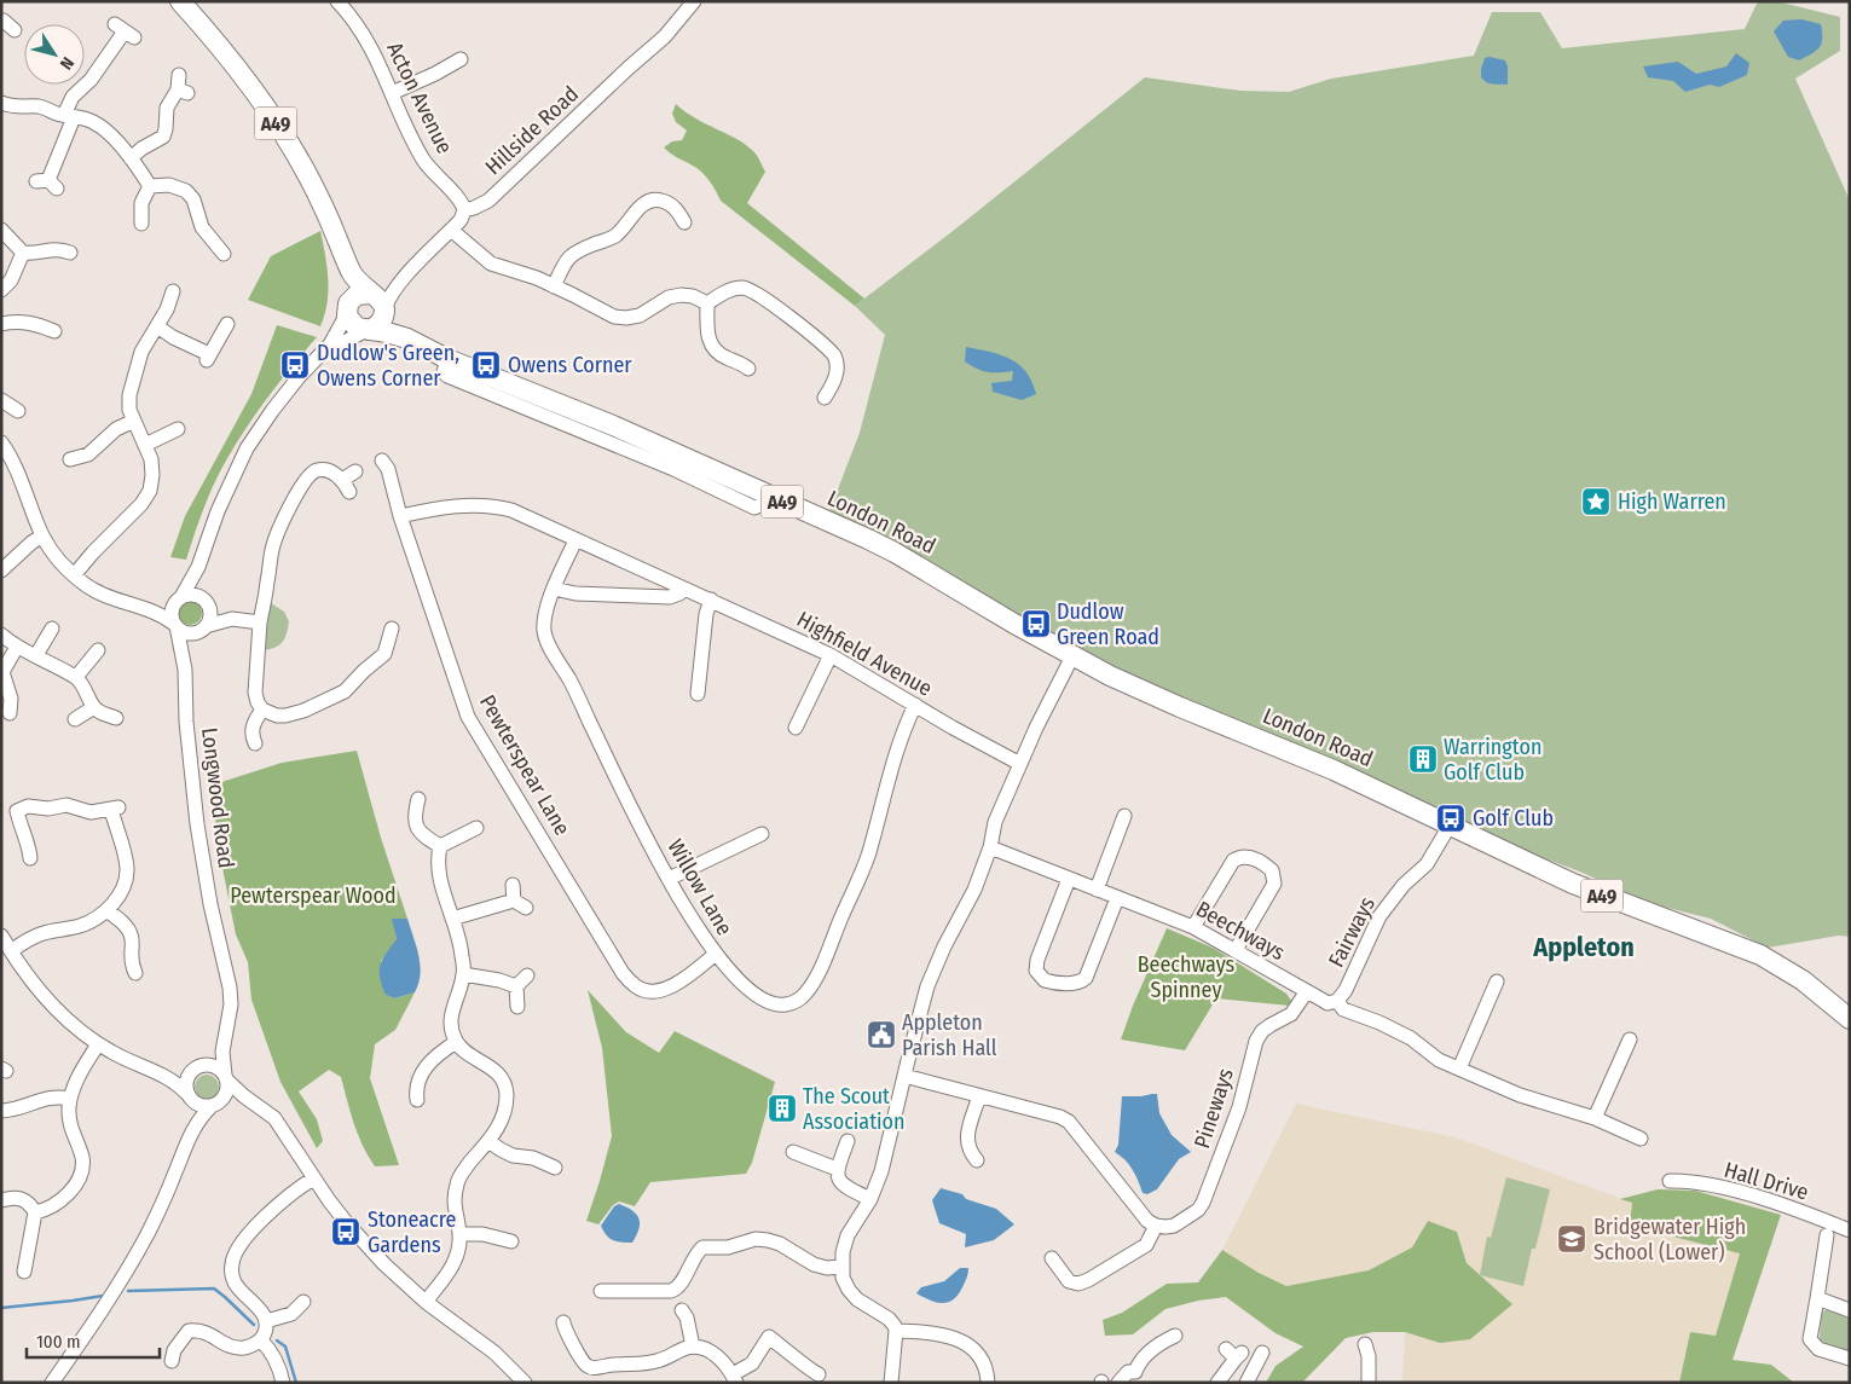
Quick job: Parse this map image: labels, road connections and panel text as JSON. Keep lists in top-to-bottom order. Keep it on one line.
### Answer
{"streets":{"highway":["A49","London Road"],"street":["Acton Avenue","Hillside Road","Highfield Avenue","Pewterspear Lane","Longwood Road","Willow Lane","Beechways","Fairways","Pineways","Hall Drive"]},"crossings":[["Acton Avenue","Hillside Road"],["London Road","Fairways"],["Highfield Avenue","Pewterspear Lane"],["Highfield Avenue","Willow Lane"],["Pewterspear Lane","Willow Lane"],["Beechways","Fairways"],["Beechways","Pineways"]],"districts":["Appleton"],"parks":["Pewterspear Wood","Beechways Spinney"],"places":{"bus stop":["Dudlow's Green, Owens Corner","Owens Corner","Dudlow Green Road","Golf Club","Stoneacre Gardens"],"place":["High Warren"],"building":["Warrington Golf Club","The Scout Association"],"public building":["Appleton Parish Hall"],"school or university":["Bridgewater High School (Lower)"]},"scale_bar":"100 m","north":"bottom right"}
